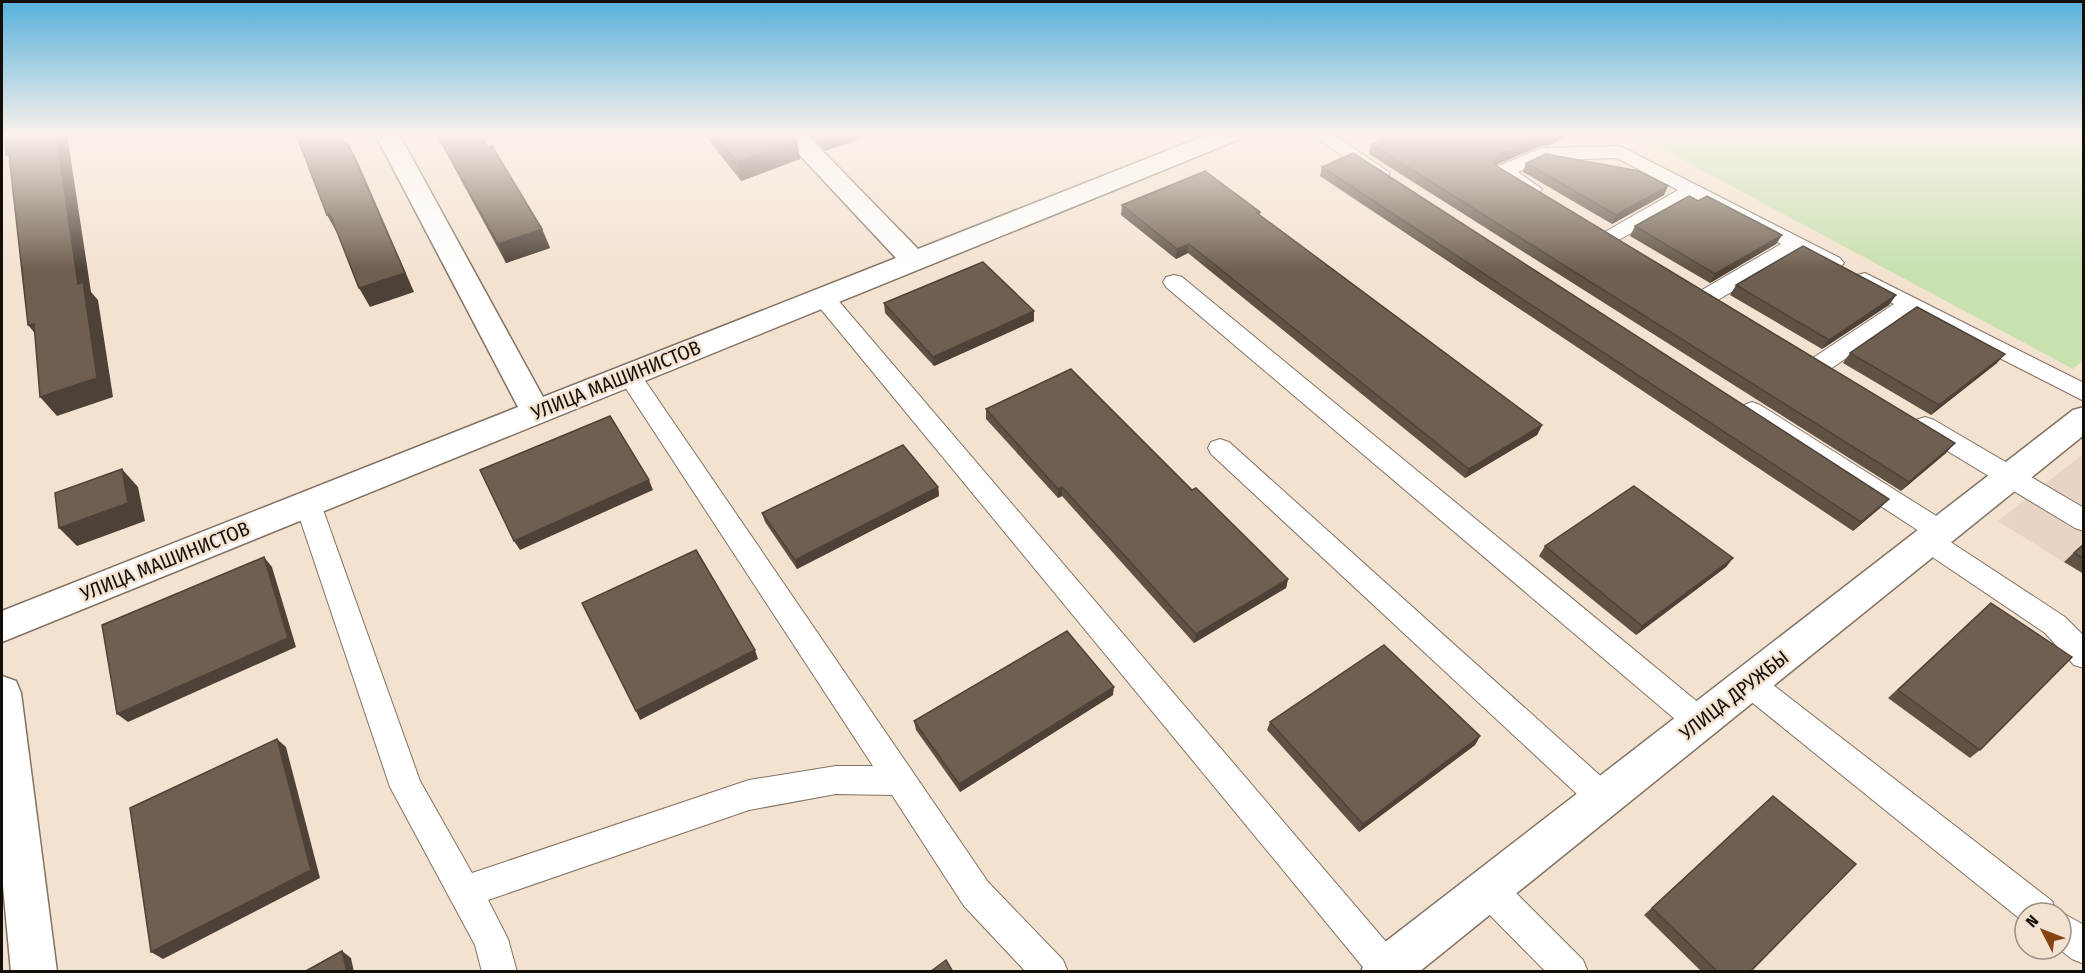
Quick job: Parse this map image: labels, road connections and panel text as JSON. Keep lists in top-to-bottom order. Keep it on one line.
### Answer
{"streets":{"street":["УЛИЦА МАШИНИСТОВ","УЛИЦА ДРУЖБЫ"]},"north":"top left"}
